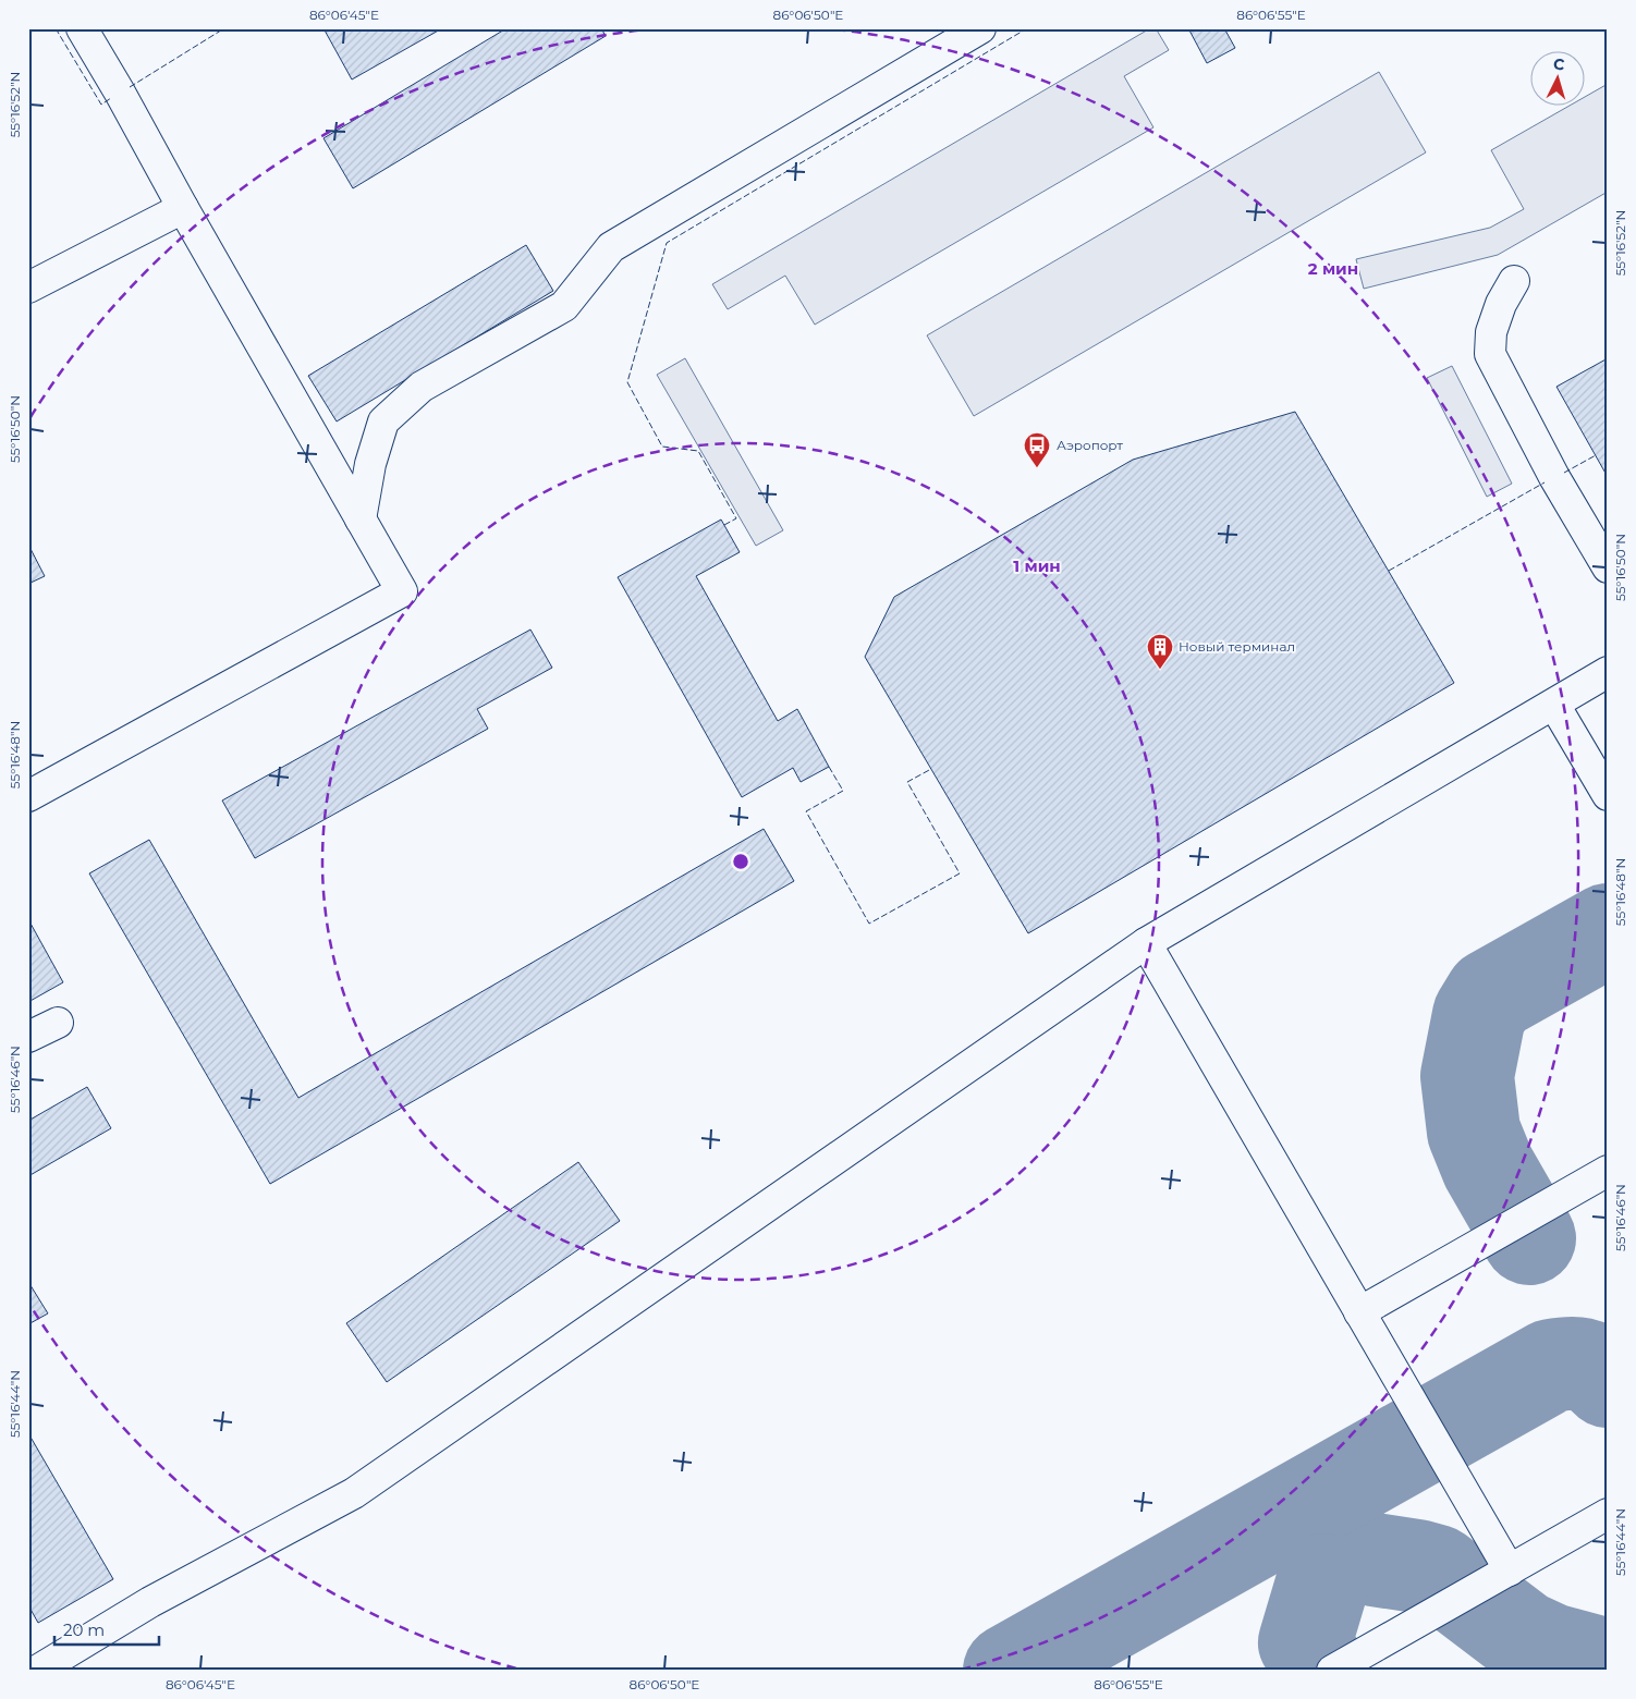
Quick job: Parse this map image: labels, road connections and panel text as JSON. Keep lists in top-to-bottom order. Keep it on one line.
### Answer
{"places":{"bus stop":["Аэропорт"],"building":["Новый терминал"]},"scale_bar":"20 m","north":"top","coordinates":["86°06'45\"E","86°06'50\"E","86°06'55\"E","55°16'52\"N","55°16'50\"N","55°16'48\"N","55°16'46\"N","55°16'44\"N"],"rings":["2 мин","1 мин"]}
